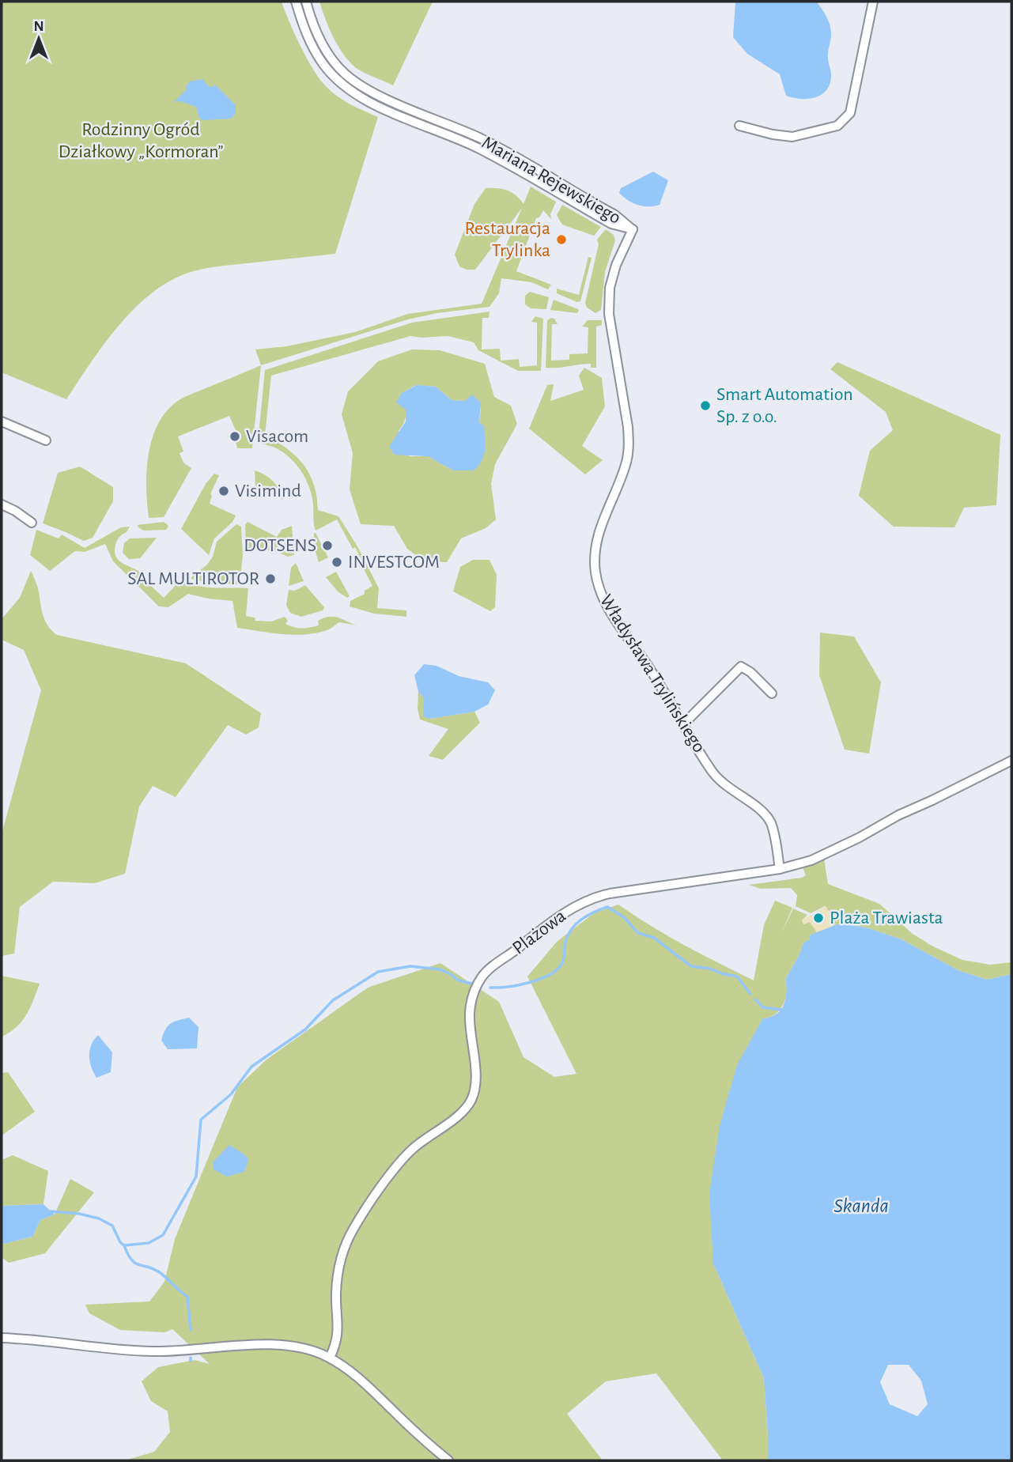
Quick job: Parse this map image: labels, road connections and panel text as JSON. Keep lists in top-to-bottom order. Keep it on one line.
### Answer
{"streets":{"street":["Mariana Rejewskiego","Władysława Trylińskiego","Plażowa"]},"crossings":[["Mariana Rejewskiego","Władysława Trylińskiego"],["Władysława Trylińskiego","Plażowa"]],"water":["Skanda"],"parks":["Rodzinny Ogród Działkowy „Kormoran”"],"places":["Restauracja Trylinka","Smart Automation Sp. z o.o.","Visacom","Visimind","DOTSENS","INVESTCOM","SAL MULTIROTOR","Plaża Trawiasta"],"north":"top"}
